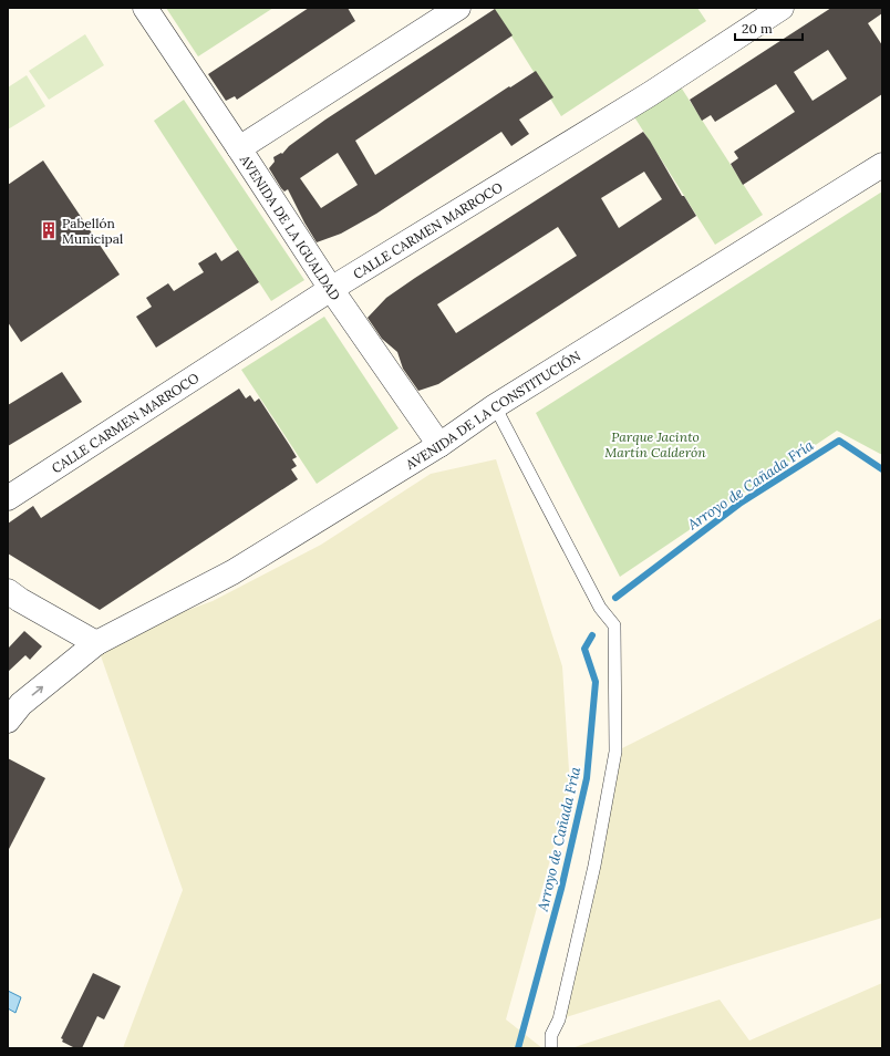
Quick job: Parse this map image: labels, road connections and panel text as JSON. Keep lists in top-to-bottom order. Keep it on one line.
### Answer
{"streets":{"street":["AVENIDA DE LA IGUALDAD","CALLE CARMEN MARROCO","AVENIDA DE LA CONSTITUCIÓN"]},"crossings":[["AVENIDA DE LA IGUALDAD","CALLE CARMEN MARROCO"],["AVENIDA DE LA IGUALDAD","AVENIDA DE LA CONSTITUCIÓN"]],"water":["Arroyo de Cañada Fría"],"parks":["Parque Jacinto Martín Calderón"],"places":{"building":["Pabellón Municipal"]},"scale_bar":"20 m"}
